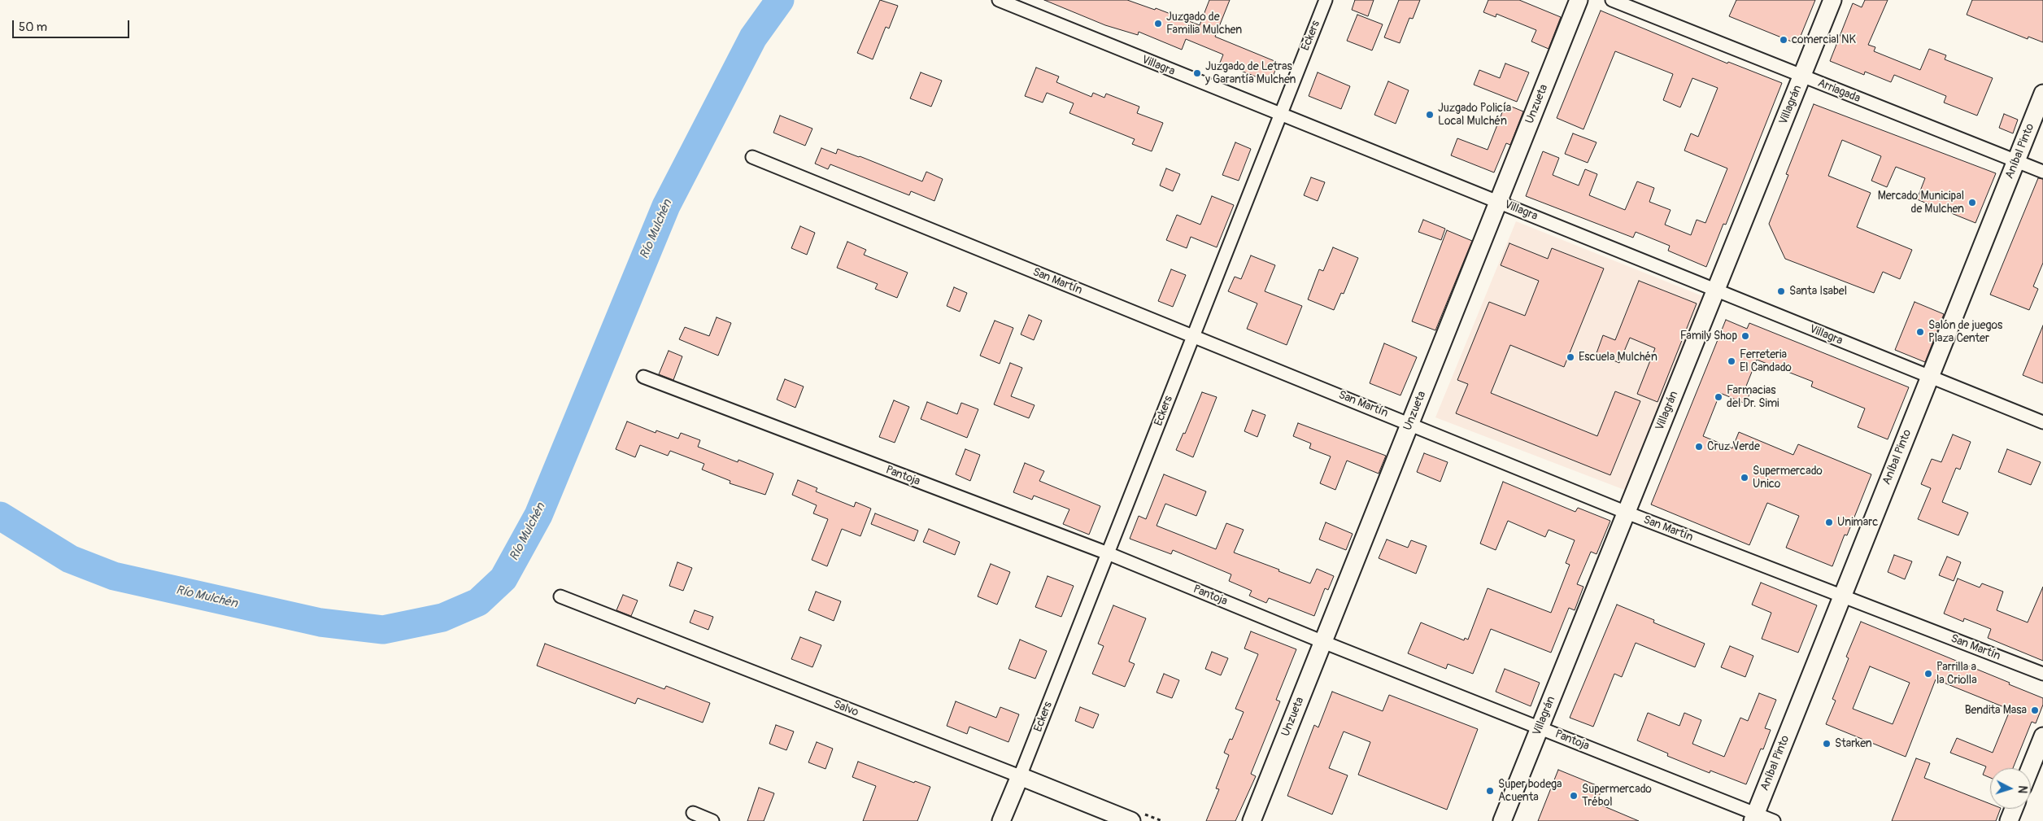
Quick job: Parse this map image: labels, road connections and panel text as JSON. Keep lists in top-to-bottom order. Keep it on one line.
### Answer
{"streets":{"main road":["Eckers","Unzueta","Villagrán","Aníbal Pinto","Salvo"],"street":["Villagra","Arriagada","San Martín","Pantoja"]},"crossings":[["Eckers","Villagra"],["Eckers","San Martín"],["Eckers","Pantoja"],["Eckers","Salvo"],["Villagra","Unzueta"],["Villagra","Villagrán"],["Villagra","Aníbal Pinto"],["Arriagada","Villagrán"],["Arriagada","Aníbal Pinto"],["Unzueta","San Martín"],["Unzueta","Pantoja"],["Villagrán","San Martín"],["Villagrán","Pantoja"],["Aníbal Pinto","San Martín"],["Aníbal Pinto","Pantoja"]],"water":["Río Mulchén"],"places":["Juzgado de Familia Mulchen","comercial NK","Juzgado de Letras y Garantía Mulchen","Juzgado Policía Local Mulchén","Mercado Municipal de Mulchen","Santa Isabel","Salón de juegos Plaza Center","Family Shop","Escuela Mulchén","Ferreteria El Candado","Farmacias del Dr. Simi","Cruz Verde","Supermercado Unico","Unimarc","Parrilla a la Criolla","Bendita Masa","Starken","Super bodega Acuenta","Supermercado Trébol"],"scale_bar":"50 m","north":"right"}
